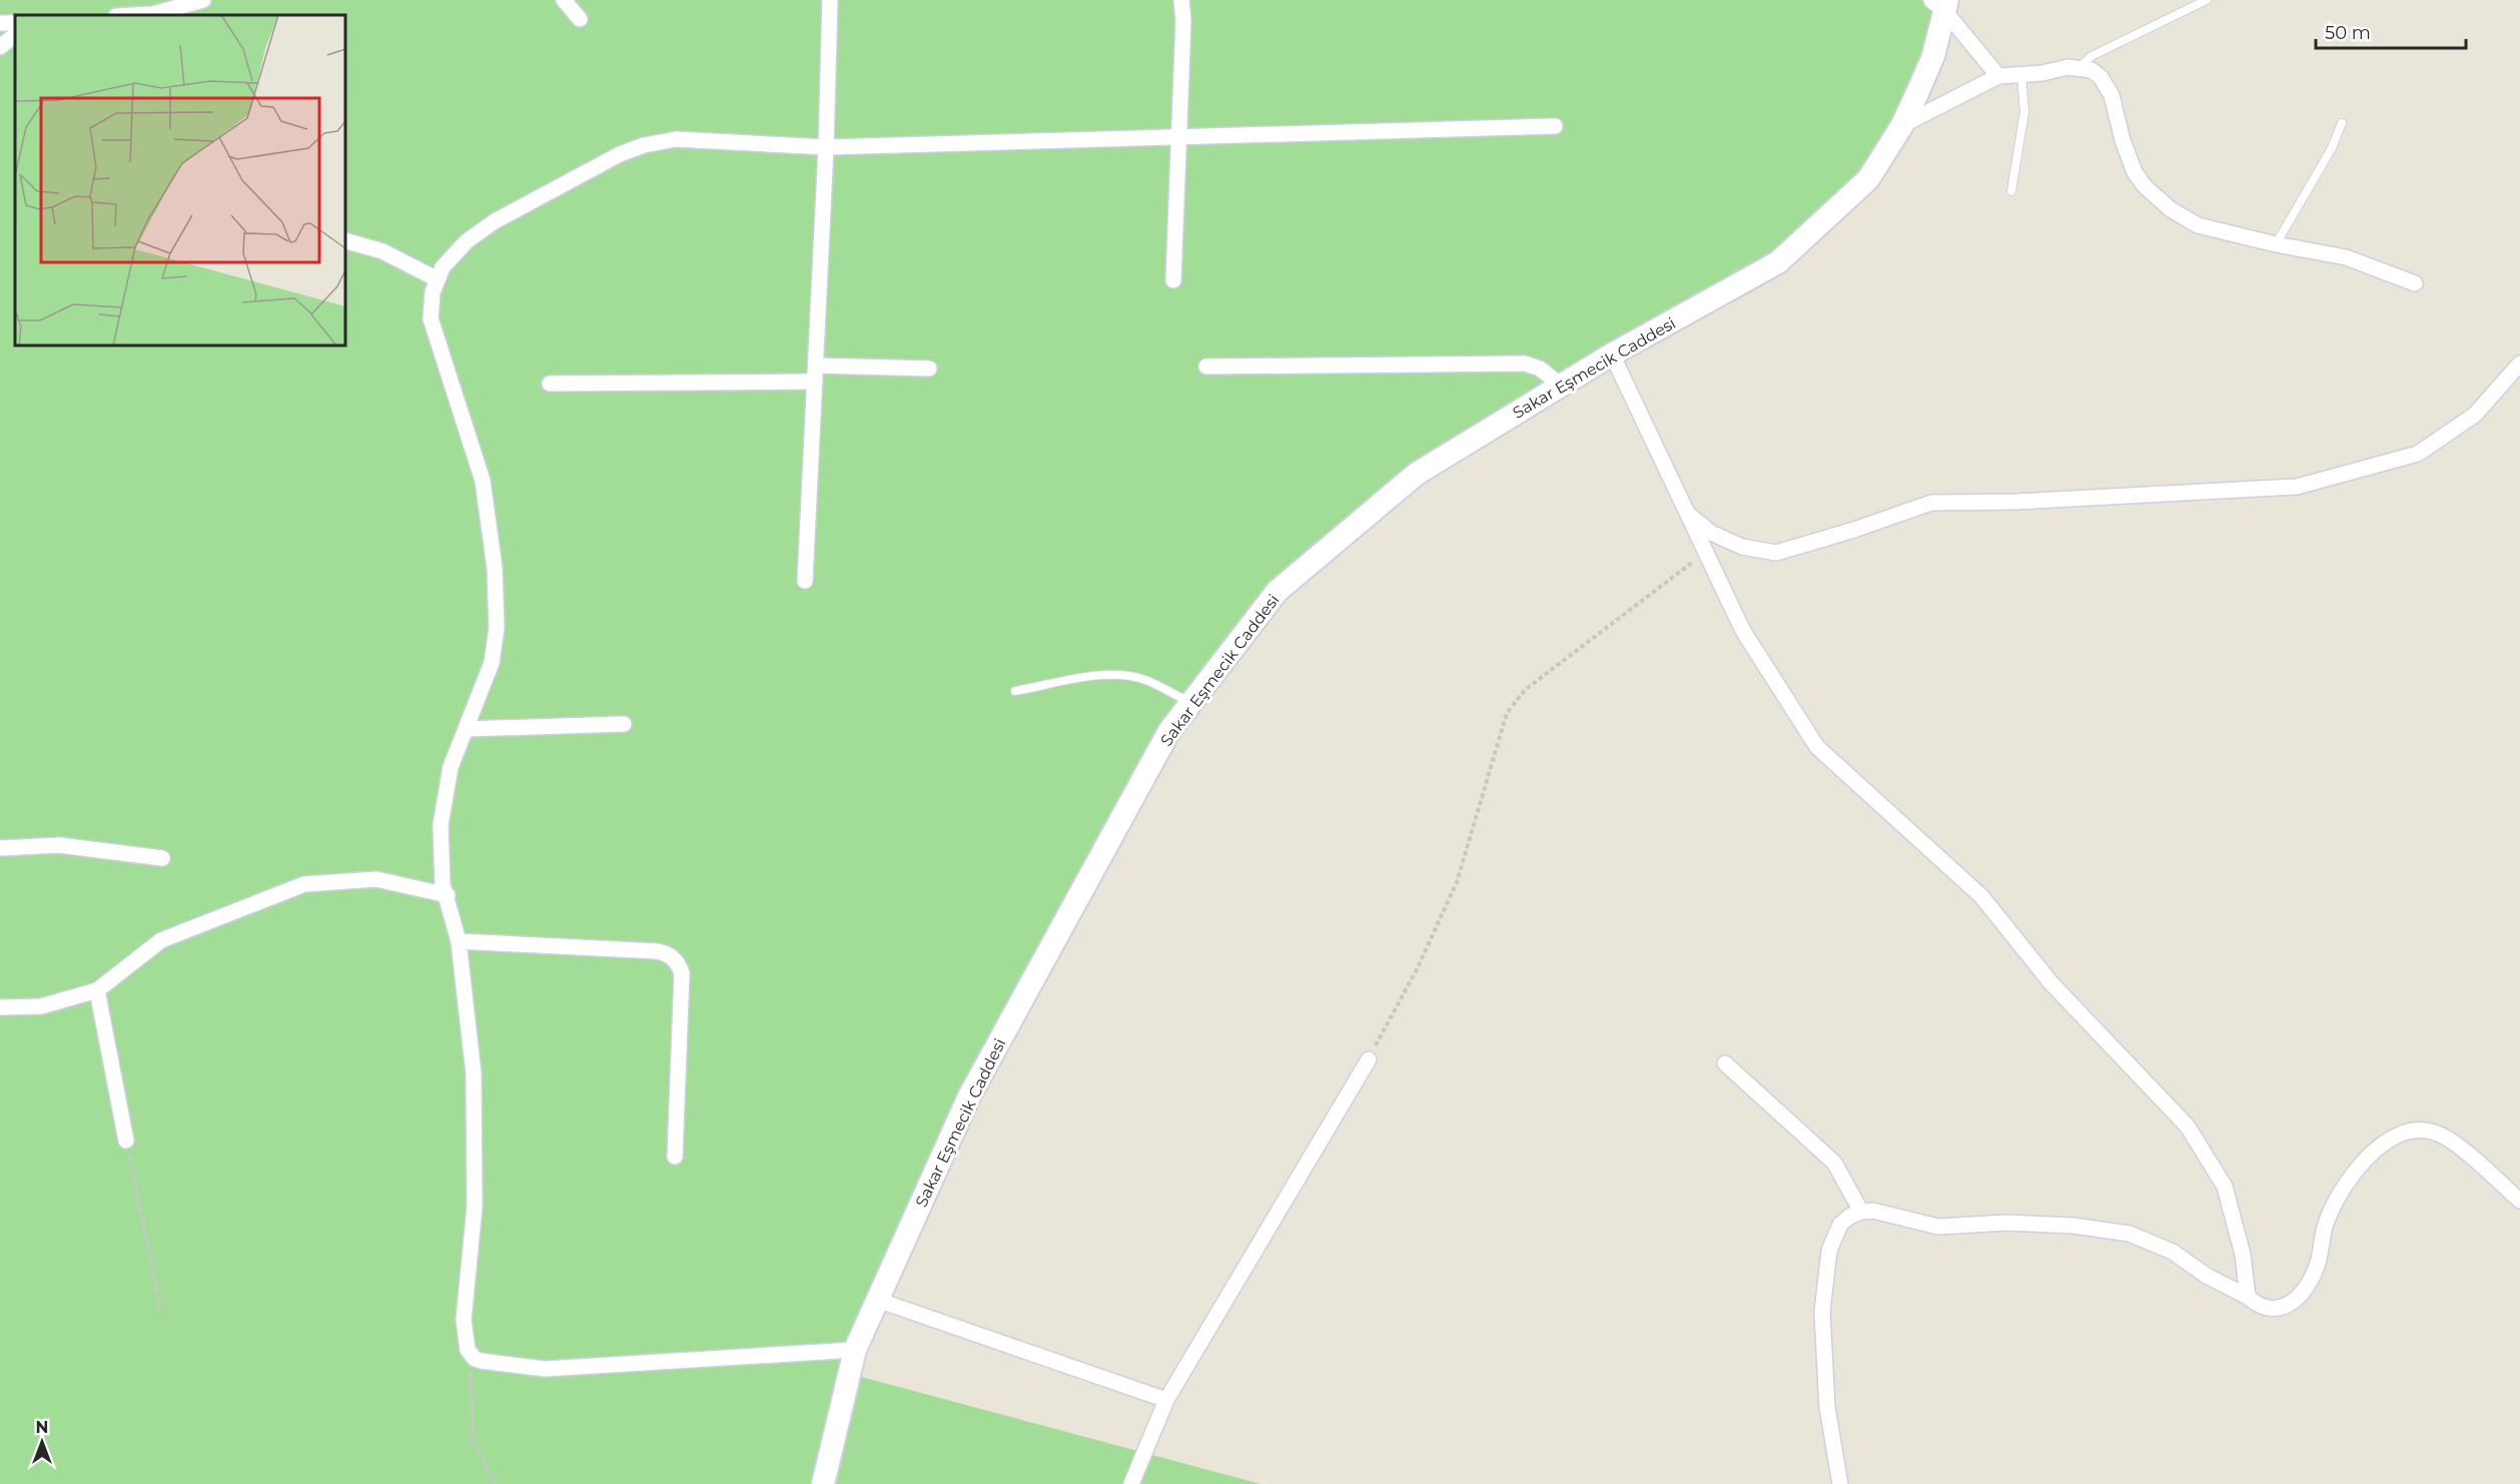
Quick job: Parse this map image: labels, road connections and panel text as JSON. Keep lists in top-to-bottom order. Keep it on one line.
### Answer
{"streets":{"street":["Sakar Eşmecik Caddesi"]},"scale_bar":"50 m","north":"top"}
